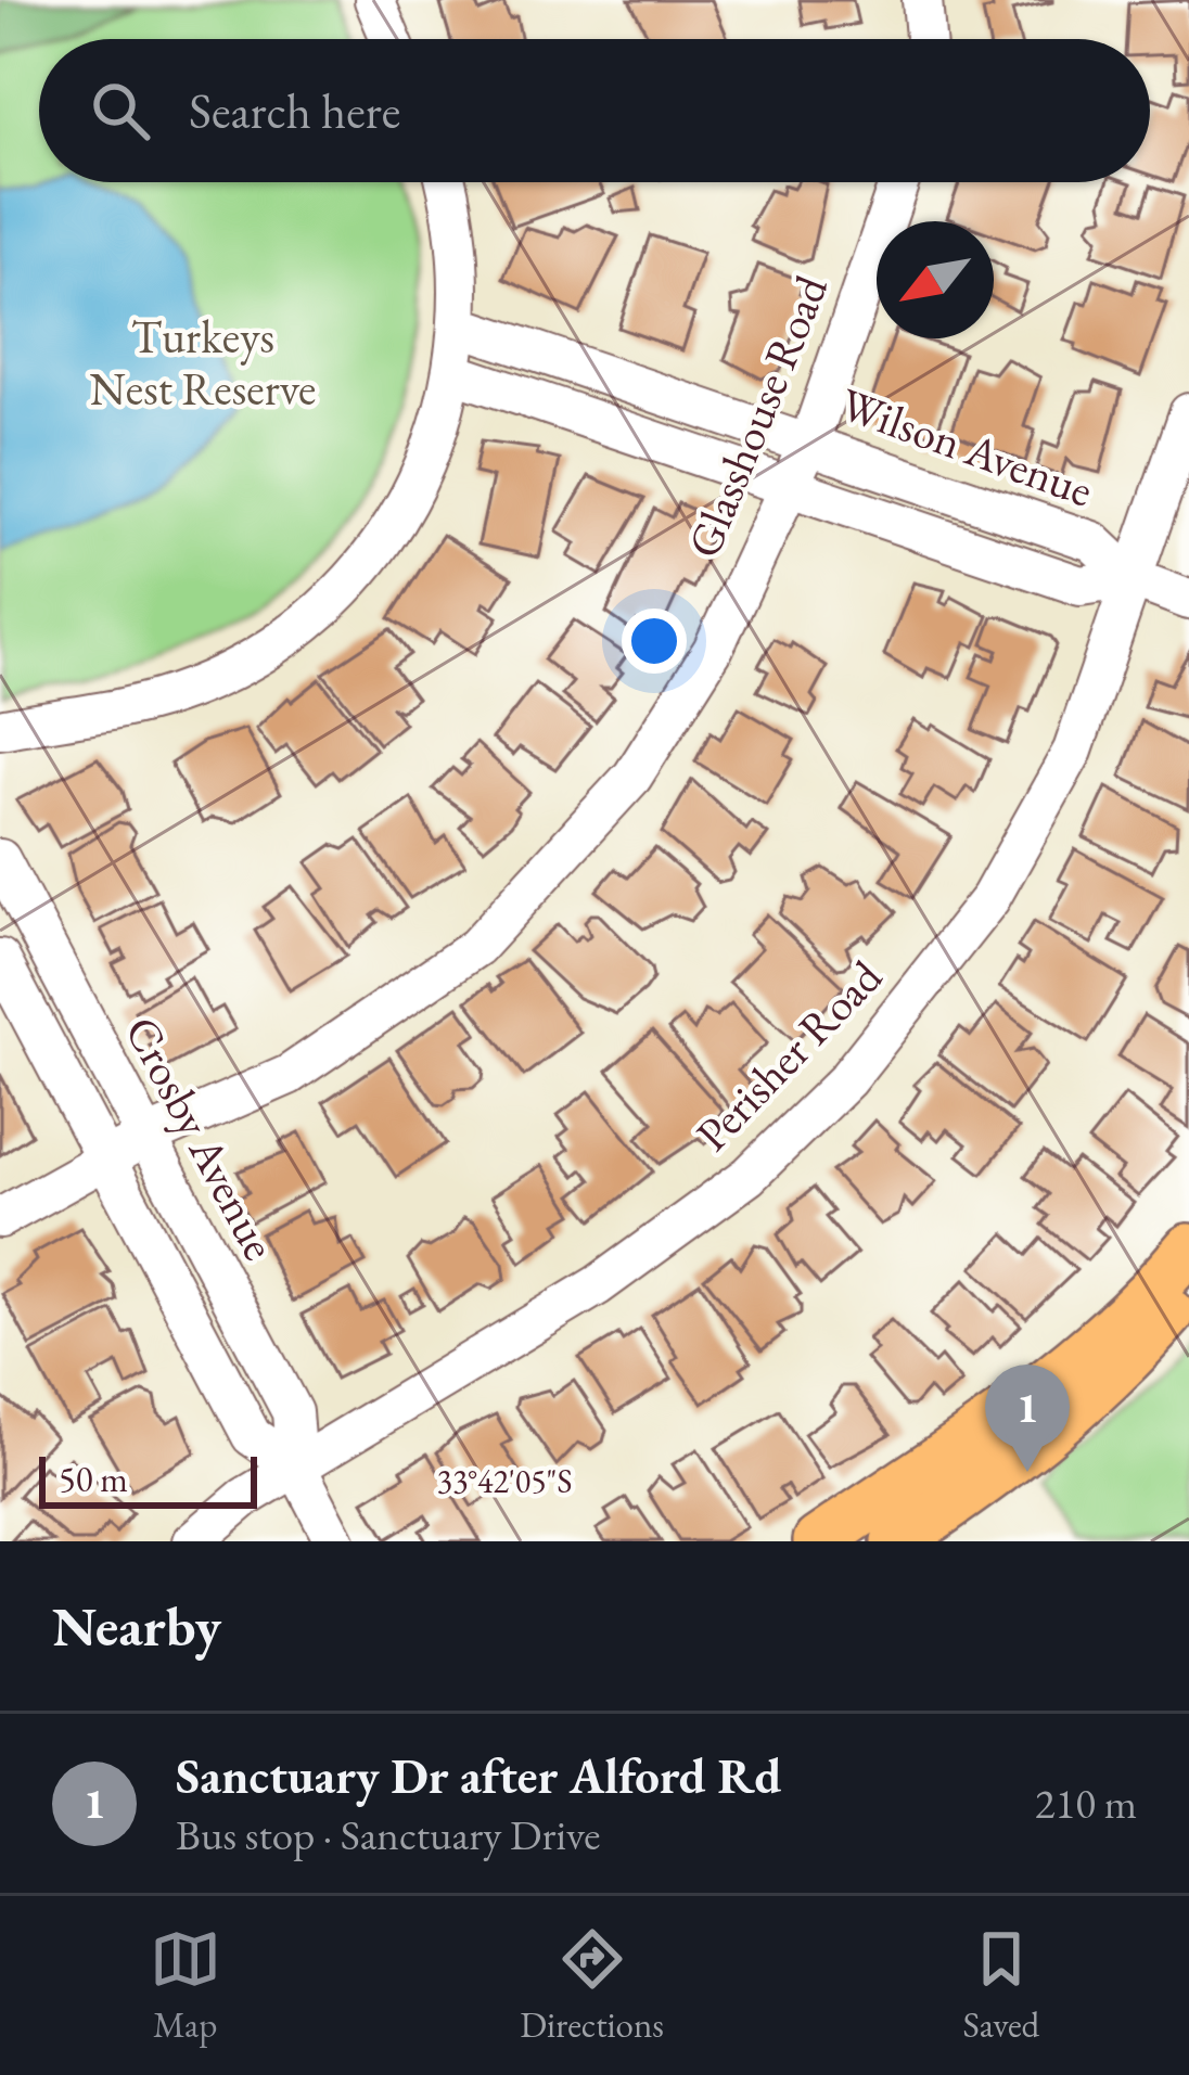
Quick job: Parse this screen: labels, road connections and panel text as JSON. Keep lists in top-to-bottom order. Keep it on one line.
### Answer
{"streets":{"street":["Glasshouse Road","Wilson Avenue","Perisher Road","Crosby Avenue"]},"crossings":[["Glasshouse Road","Wilson Avenue"],["Glasshouse Road","Crosby Avenue"],["Wilson Avenue","Perisher Road"],["Perisher Road","Crosby Avenue"]],"parks":["Turkeys Nest Reserve"],"scale_bar":"50 m","north":"bottom left","page":{"search":"Search here","pins":"1","scale":"50 m","heading":"Nearby","list":[{"mark":"1","name":"Sanctuary Dr after Alford Rd","note":"Bus stop · Sanctuary Drive","value":"210 m"}],"nav":["Map","Directions","Saved"]},"coordinates":["33°42'05\"S"]}
